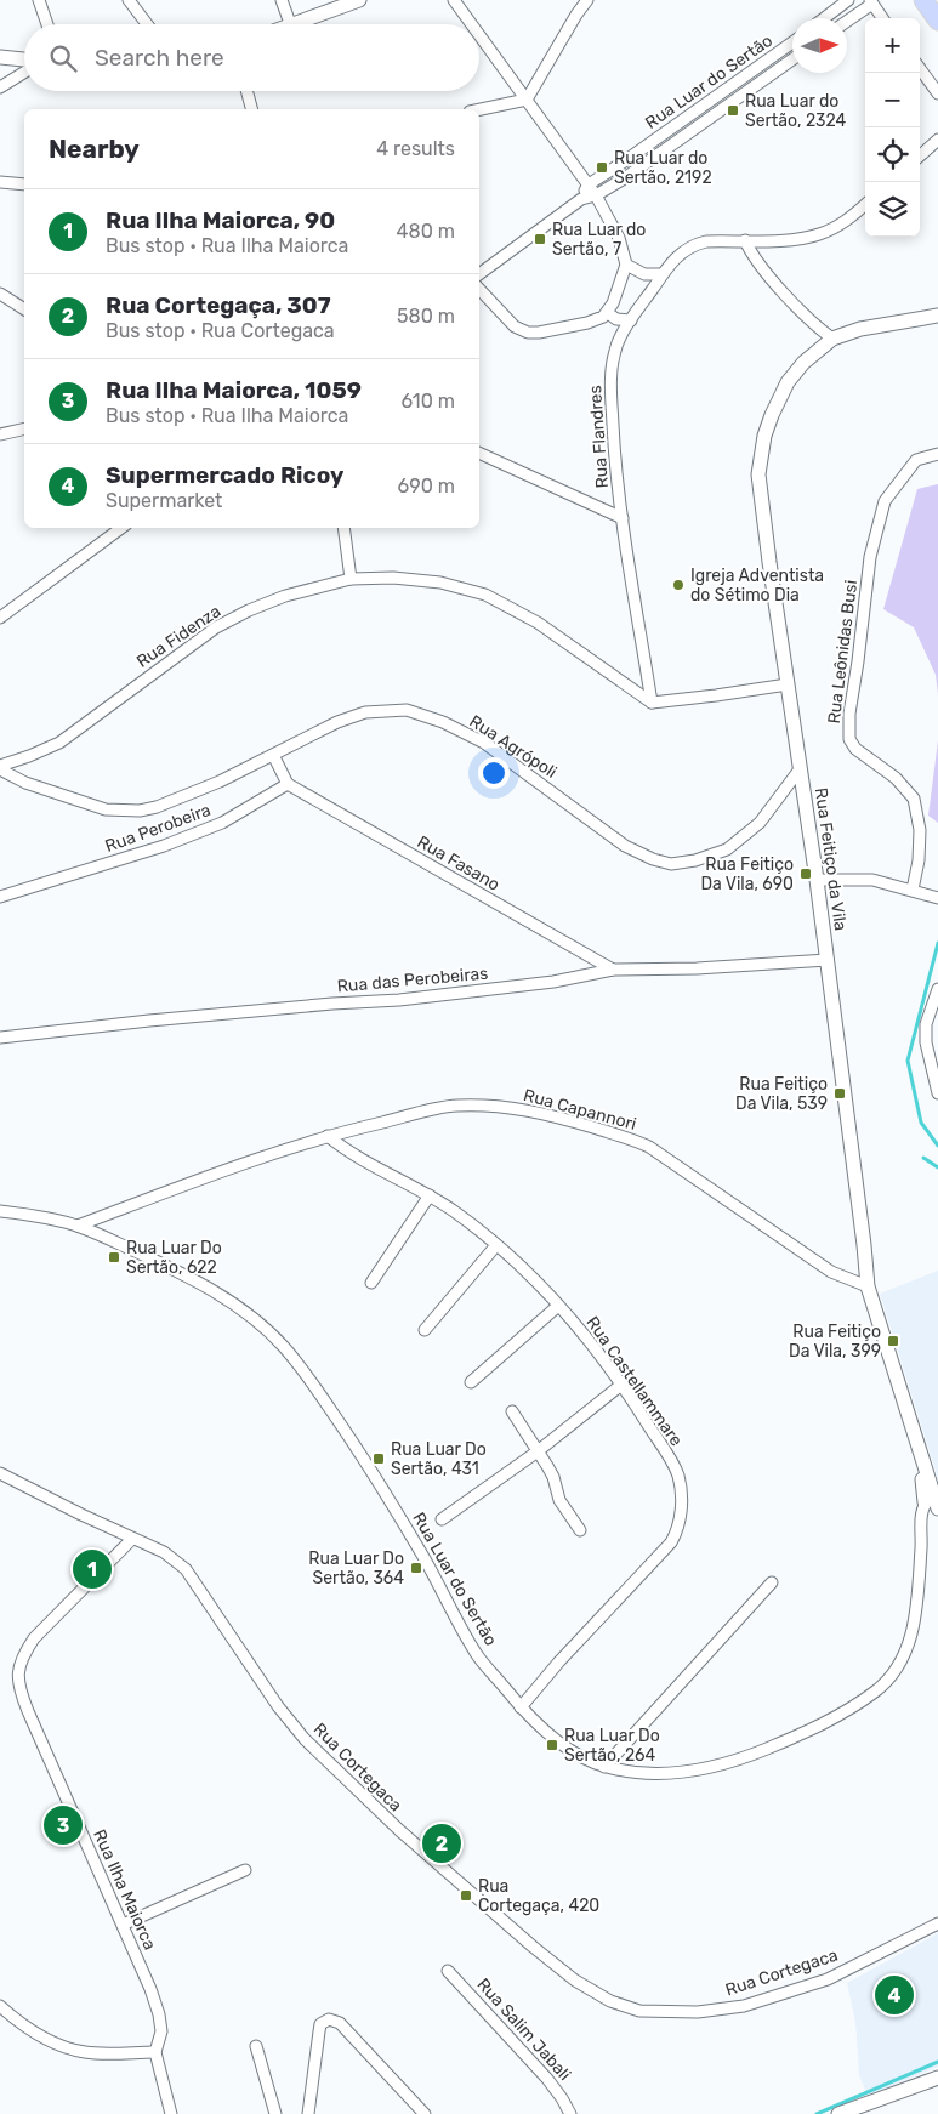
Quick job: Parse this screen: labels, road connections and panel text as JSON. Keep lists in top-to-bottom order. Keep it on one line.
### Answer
{"streets":{"street":["Rua Luar do Sertão","Rua Flandres","Rua Fidenza","Rua Leônidas Busi","Rua Agrópoli","Rua Perobeira","Rua Feitiço da Vila","Rua Fasano","Rua das Perobeiras","Rua Capannori","Rua Castellammare","Rua Cortegaca","Rua Ilha Maiorca","Rua Salim Jabali"]},"crossings":[["Rua Luar do Sertão","Rua Feitiço da Vila"],["Rua Luar do Sertão","Rua Capannori"],["Rua Luar do Sertão","Rua Castellammare"],["Rua Flandres","Rua Fidenza"],["Rua Fidenza","Rua Agrópoli"],["Rua Agrópoli","Rua Feitiço da Vila"],["Rua Perobeira","Rua Fasano"],["Rua Feitiço da Vila","Rua das Perobeiras"],["Rua Feitiço da Vila","Rua Capannori"],["Rua Fasano","Rua das Perobeiras"],["Rua Capannori","Rua Castellammare"],["Rua Cortegaca","Rua Ilha Maiorca"]],"places":{"transit":["Rua Luar do Sertão, 2324","Rua Luar do Sertão, 2192","Rua Luar do Sertão, 7","Rua Feitiço Da Vila, 690","Rua Feitiço Da Vila, 539","Rua Luar Do Sertão, 622","Rua Feitiço Da Vila, 399","Rua Luar Do Sertão, 431","Rua Luar Do Sertão, 364","Rua Luar Do Sertão, 264","Rua Cortegaça, 420"],"other":["Igreja Adventista do Sétimo Dia"]},"north":"right","page":{"map_buttons":["+","−"],"search":"Search here","heading":["Nearby","4 results"],"list":[{"mark":"1","name":"Rua Ilha Maiorca, 90","note":"Bus stop · Rua Ilha Maiorca","value":"480 m"},{"mark":"2","name":"Rua Cortegaça, 307","note":"Bus stop · Rua Cortegaca","value":"580 m"},{"mark":"3","name":"Rua Ilha Maiorca, 1059","note":"Bus stop · Rua Ilha Maiorca","value":"610 m"},{"mark":"4","name":"Supermercado Ricoy","note":"Supermarket","value":"690 m"}],"pins":["1","3","2","4"]}}
